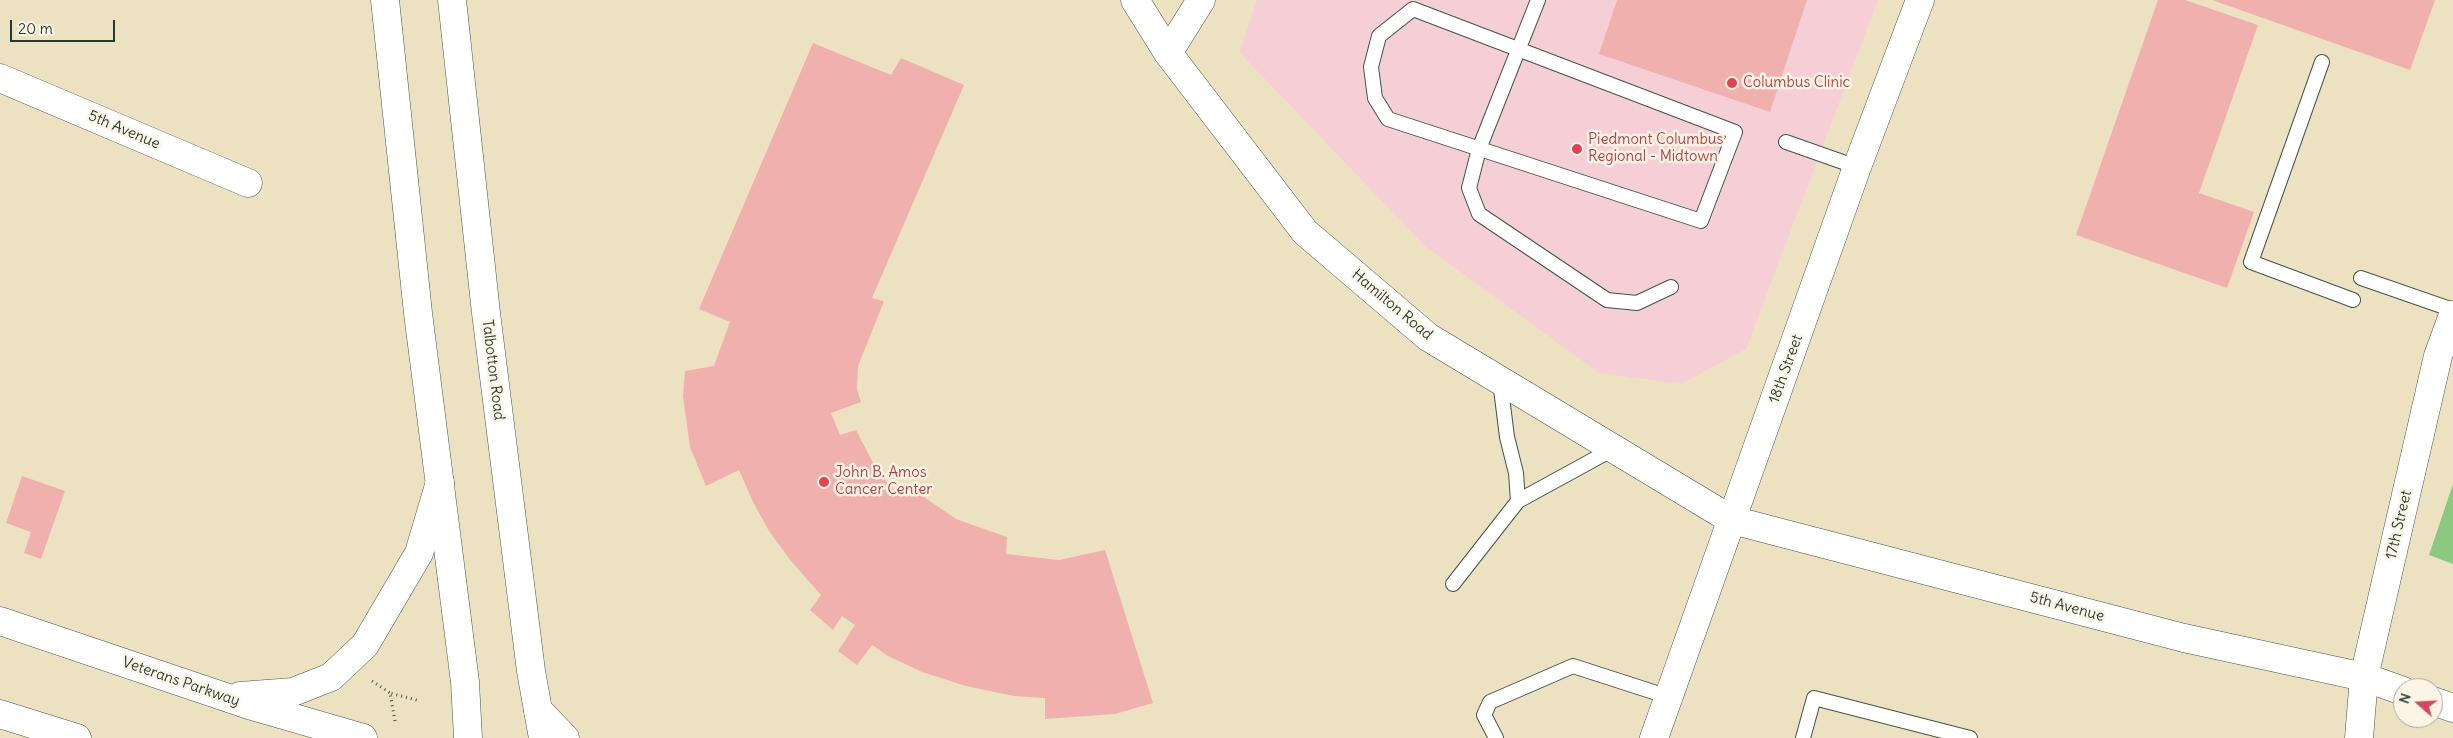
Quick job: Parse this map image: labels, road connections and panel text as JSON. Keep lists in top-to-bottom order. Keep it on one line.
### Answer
{"streets":{"street":["5th Avenue","Hamilton Road","18th Street","Talbotton Road","17th Street","Veterans Parkway"]},"crossings":[["5th Avenue","Hamilton Road"],["5th Avenue","18th Street"],["5th Avenue","17th Street"],["Hamilton Road","18th Street"]],"places":["Columbus Clinic","Piedmont Columbus Regional - Midtown","John B. Amos Cancer Center"],"scale_bar":"20 m","north":"left"}
